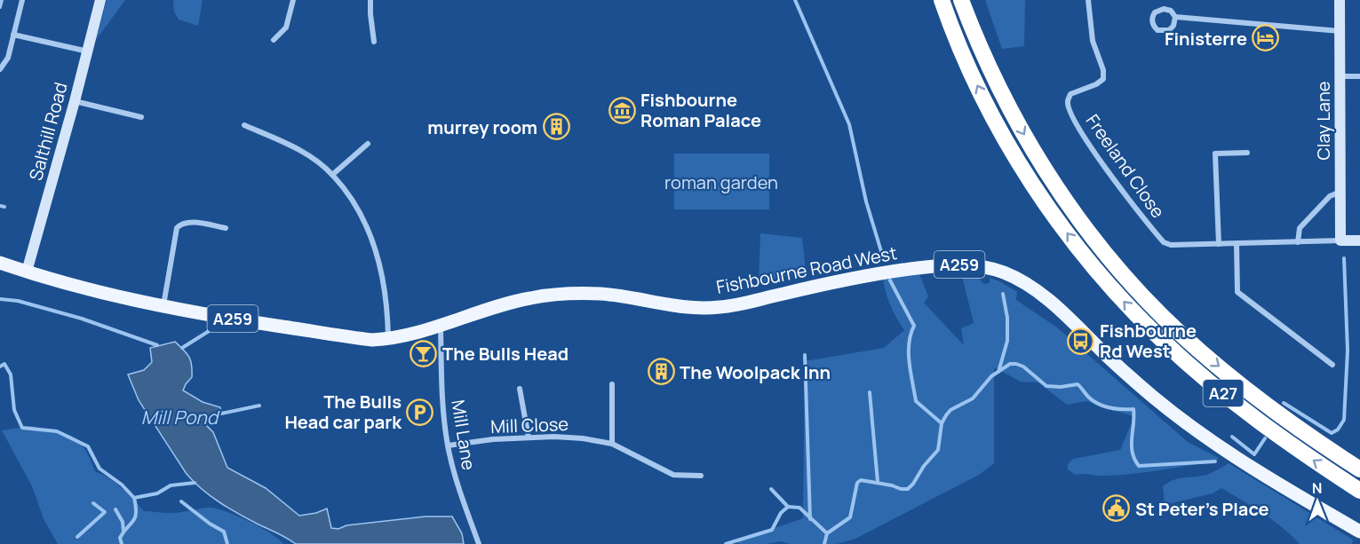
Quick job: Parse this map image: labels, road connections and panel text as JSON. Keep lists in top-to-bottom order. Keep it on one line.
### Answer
{"streets":{"highway":["A27"],"main road":["A259","Fishbourne Road West"],"street":["Clay Lane","Salthill Road","Freeland Close","Mill Close","Mill Lane"]},"crossings":[["Salthill Road","A259"],["Salthill Road","Fishbourne Road West"],["A259","Fishbourne Road West"],["Fishbourne Road West","Mill Lane"],["Mill Close","Mill Lane"]],"water":["Mill Pond"],"parks":["roman garden"],"places":{"hotel":["Finisterre"],"museum":["Fishbourne Roman Palace"],"building":["murrey room","The Woolpack Inn"],"bus stop":["Fishbourne Rd West"],"bar":["The Bulls Head"],"parking":["The Bulls Head car park"],"public building":["St Peter’s Place"]},"north":"top"}
